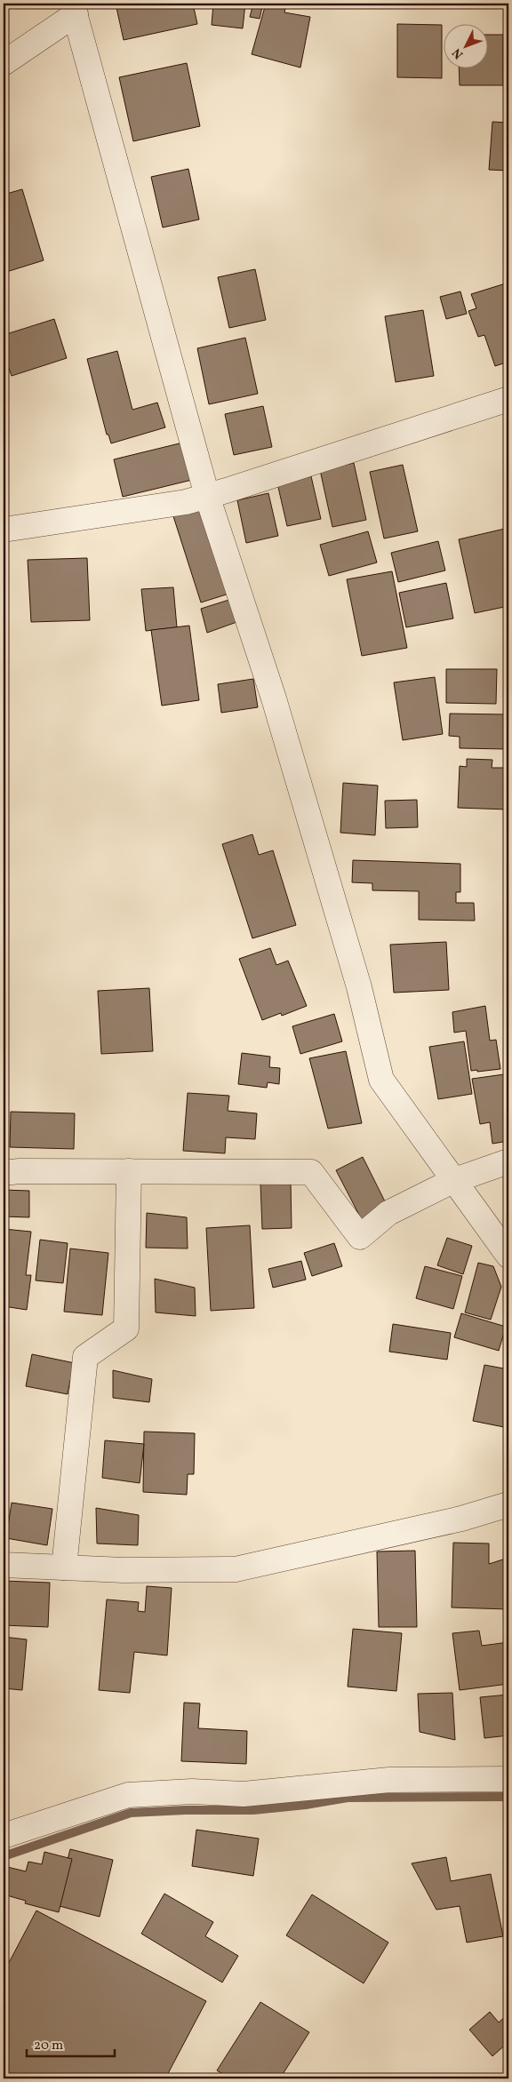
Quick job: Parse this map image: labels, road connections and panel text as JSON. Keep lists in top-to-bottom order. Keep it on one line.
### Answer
{"scale_bar":"20 m","north":"bottom left"}
